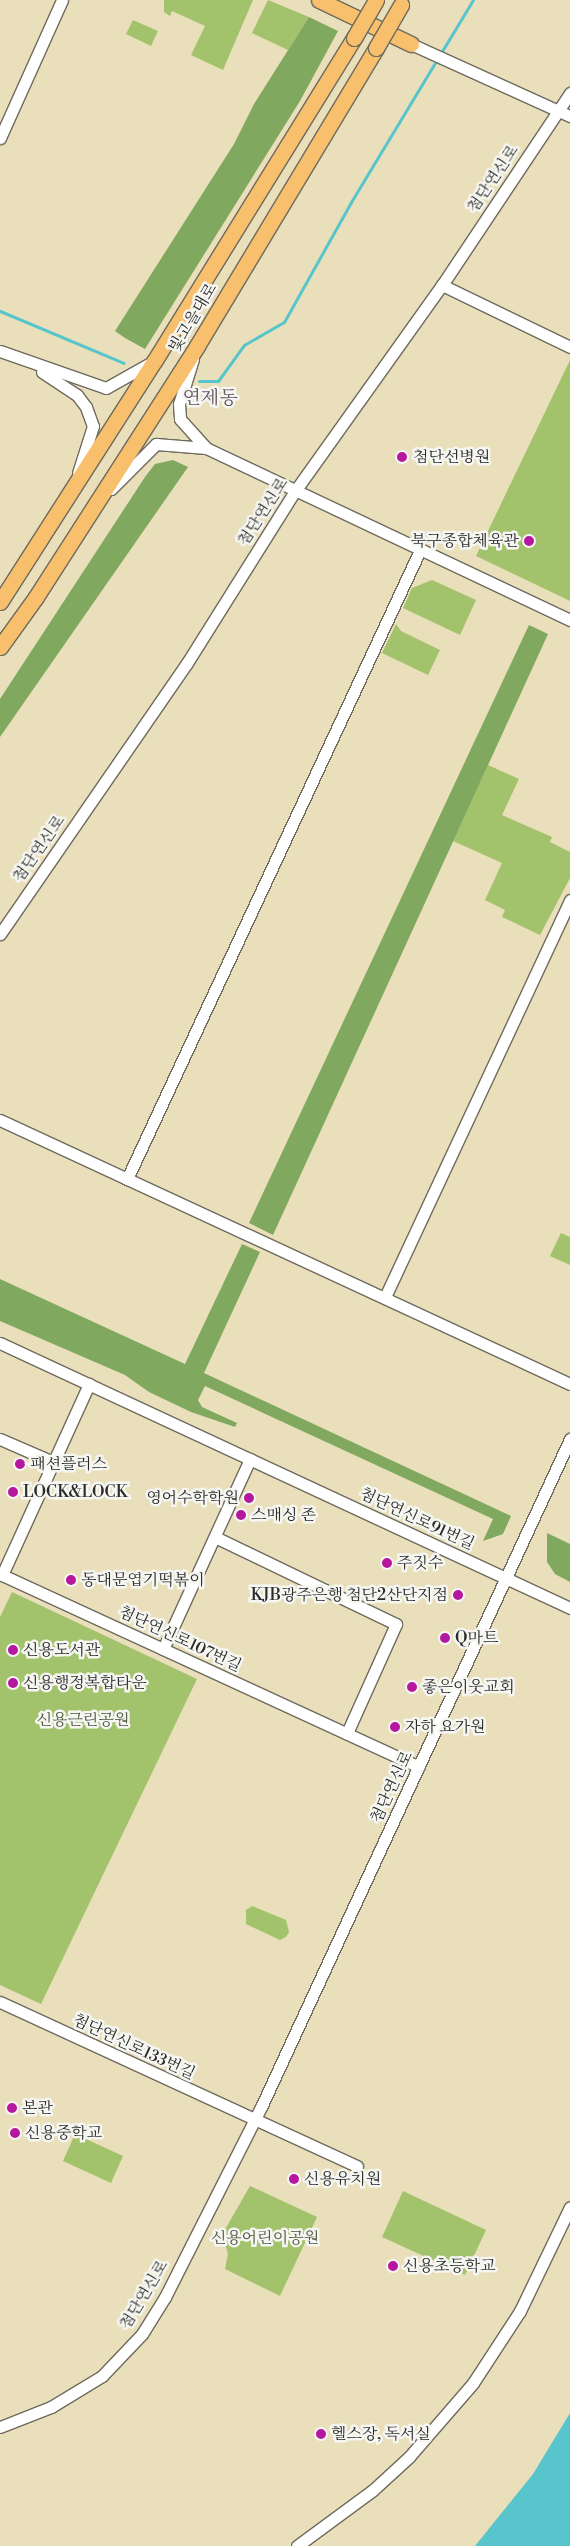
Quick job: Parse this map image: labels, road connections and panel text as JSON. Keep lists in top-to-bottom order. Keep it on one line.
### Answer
{"streets":{"main road":["빛고을대로"],"street":["첨단연신로","첨단연신로91번길","첨단연신로107번길","첨단연신로133번길"]},"crossings":[["첨단연신로","첨단연신로91번길"],["첨단연신로","첨단연신로107번길"],["첨단연신로","첨단연신로133번길"]],"districts":["연제동"],"parks":["신용근린공원","신용어린이공원"],"places":["첨단선병원","북구종합체육관","패션플러스","LOCK&LOCK","영어수학학원","스매싱 존","주짓수","동대문엽기떡볶이","KJB광주은행 첨단2산단지점","Q마트","신용도서관","신용행정복합타운","좋은이웃교회","자하 요가원","본관","신용중학교","신용유치원","신용초등학교","헬스장, 독서실"]}
